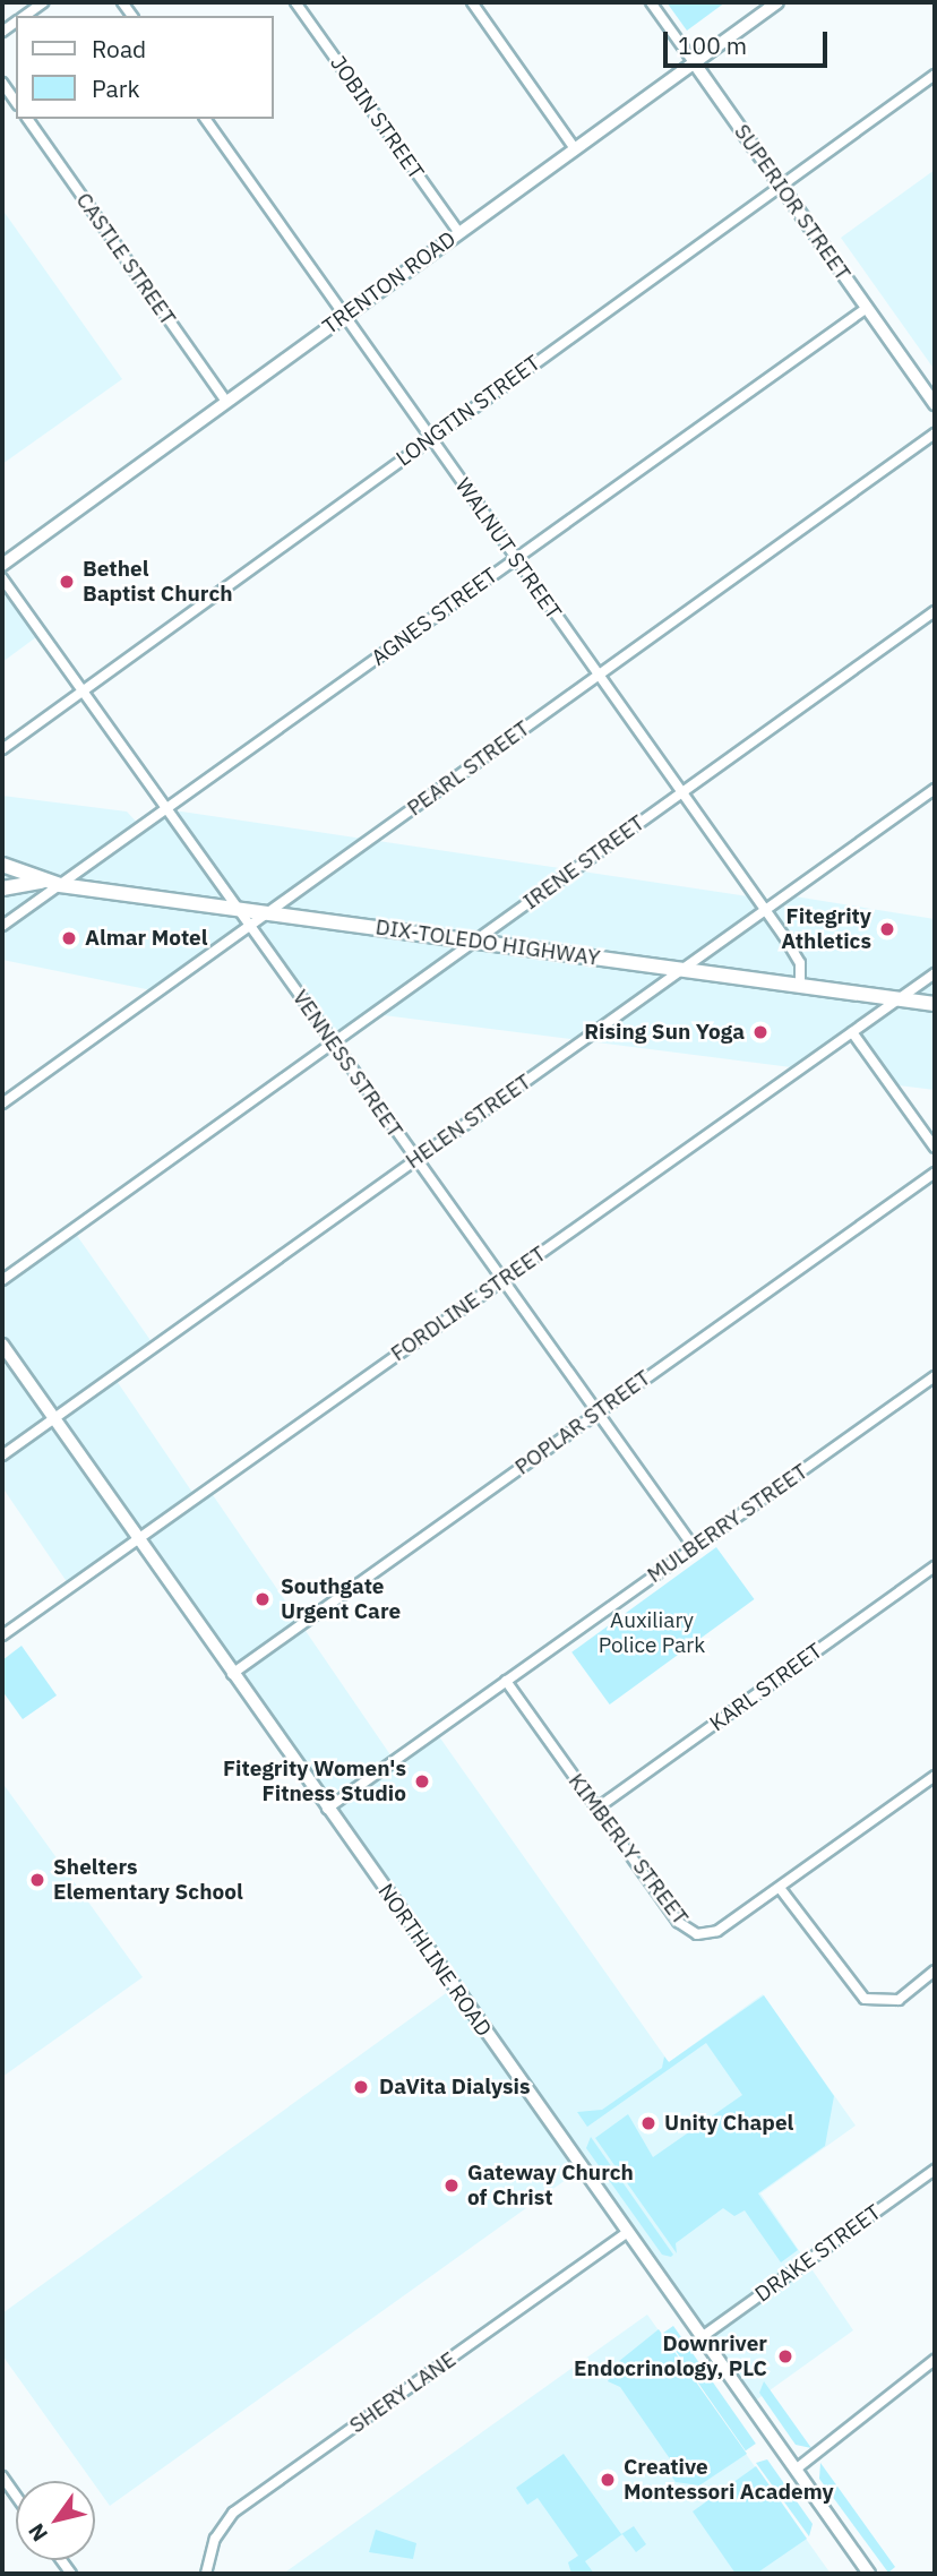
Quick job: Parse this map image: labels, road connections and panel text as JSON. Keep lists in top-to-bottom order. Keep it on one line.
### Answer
{"streets":{"main road":["DIX-TOLEDO HIGHWAY","NORTHLINE ROAD"],"street":["JOBIN STREET","SUPERIOR STREET","CASTLE STREET","TRENTON ROAD","LONGTIN STREET","WALNUT STREET","AGNES STREET","PEARL STREET","IRENE STREET","VENNESS STREET","HELEN STREET","FORDLINE STREET","POPLAR STREET","MULBERRY STREET","KARL STREET","KIMBERLY STREET","DRAKE STREET","SHERY LANE"]},"crossings":[["JOBIN STREET","TRENTON ROAD"],["SUPERIOR STREET","TRENTON ROAD"],["SUPERIOR STREET","LONGTIN STREET"],["SUPERIOR STREET","AGNES STREET"],["CASTLE STREET","TRENTON ROAD"],["TRENTON ROAD","WALNUT STREET"],["LONGTIN STREET","WALNUT STREET"],["LONGTIN STREET","VENNESS STREET"],["WALNUT STREET","AGNES STREET"],["WALNUT STREET","PEARL STREET"],["WALNUT STREET","IRENE STREET"],["WALNUT STREET","DIX-TOLEDO HIGHWAY"],["WALNUT STREET","HELEN STREET"],["AGNES STREET","DIX-TOLEDO HIGHWAY"],["AGNES STREET","VENNESS STREET"],["PEARL STREET","DIX-TOLEDO HIGHWAY"],["PEARL STREET","VENNESS STREET"],["IRENE STREET","DIX-TOLEDO HIGHWAY"],["IRENE STREET","VENNESS STREET"],["DIX-TOLEDO HIGHWAY","VENNESS STREET"],["DIX-TOLEDO HIGHWAY","HELEN STREET"],["DIX-TOLEDO HIGHWAY","FORDLINE STREET"],["VENNESS STREET","HELEN STREET"],["VENNESS STREET","FORDLINE STREET"],["VENNESS STREET","POPLAR STREET"],["VENNESS STREET","MULBERRY STREET"],["HELEN STREET","NORTHLINE ROAD"],["FORDLINE STREET","NORTHLINE ROAD"],["POPLAR STREET","NORTHLINE ROAD"],["MULBERRY STREET","KIMBERLY STREET"],["MULBERRY STREET","NORTHLINE ROAD"],["KARL STREET","KIMBERLY STREET"],["NORTHLINE ROAD","DRAKE STREET"],["NORTHLINE ROAD","SHERY LANE"]],"parks":["Auxiliary Police Park"],"places":["Bethel Baptist Church","Fitegrity Athletics","Almar Motel","Rising Sun Yoga","Southgate Urgent Care","Fitegrity Women's Fitness Studio","Shelters Elementary School","DaVita Dialysis","Unity Chapel","Gateway Church of Christ","Downriver Endocrinology, PLC","Creative Montessori Academy"],"legend":["Road","Park"],"scale_bar":"100 m","north":"bottom left"}
